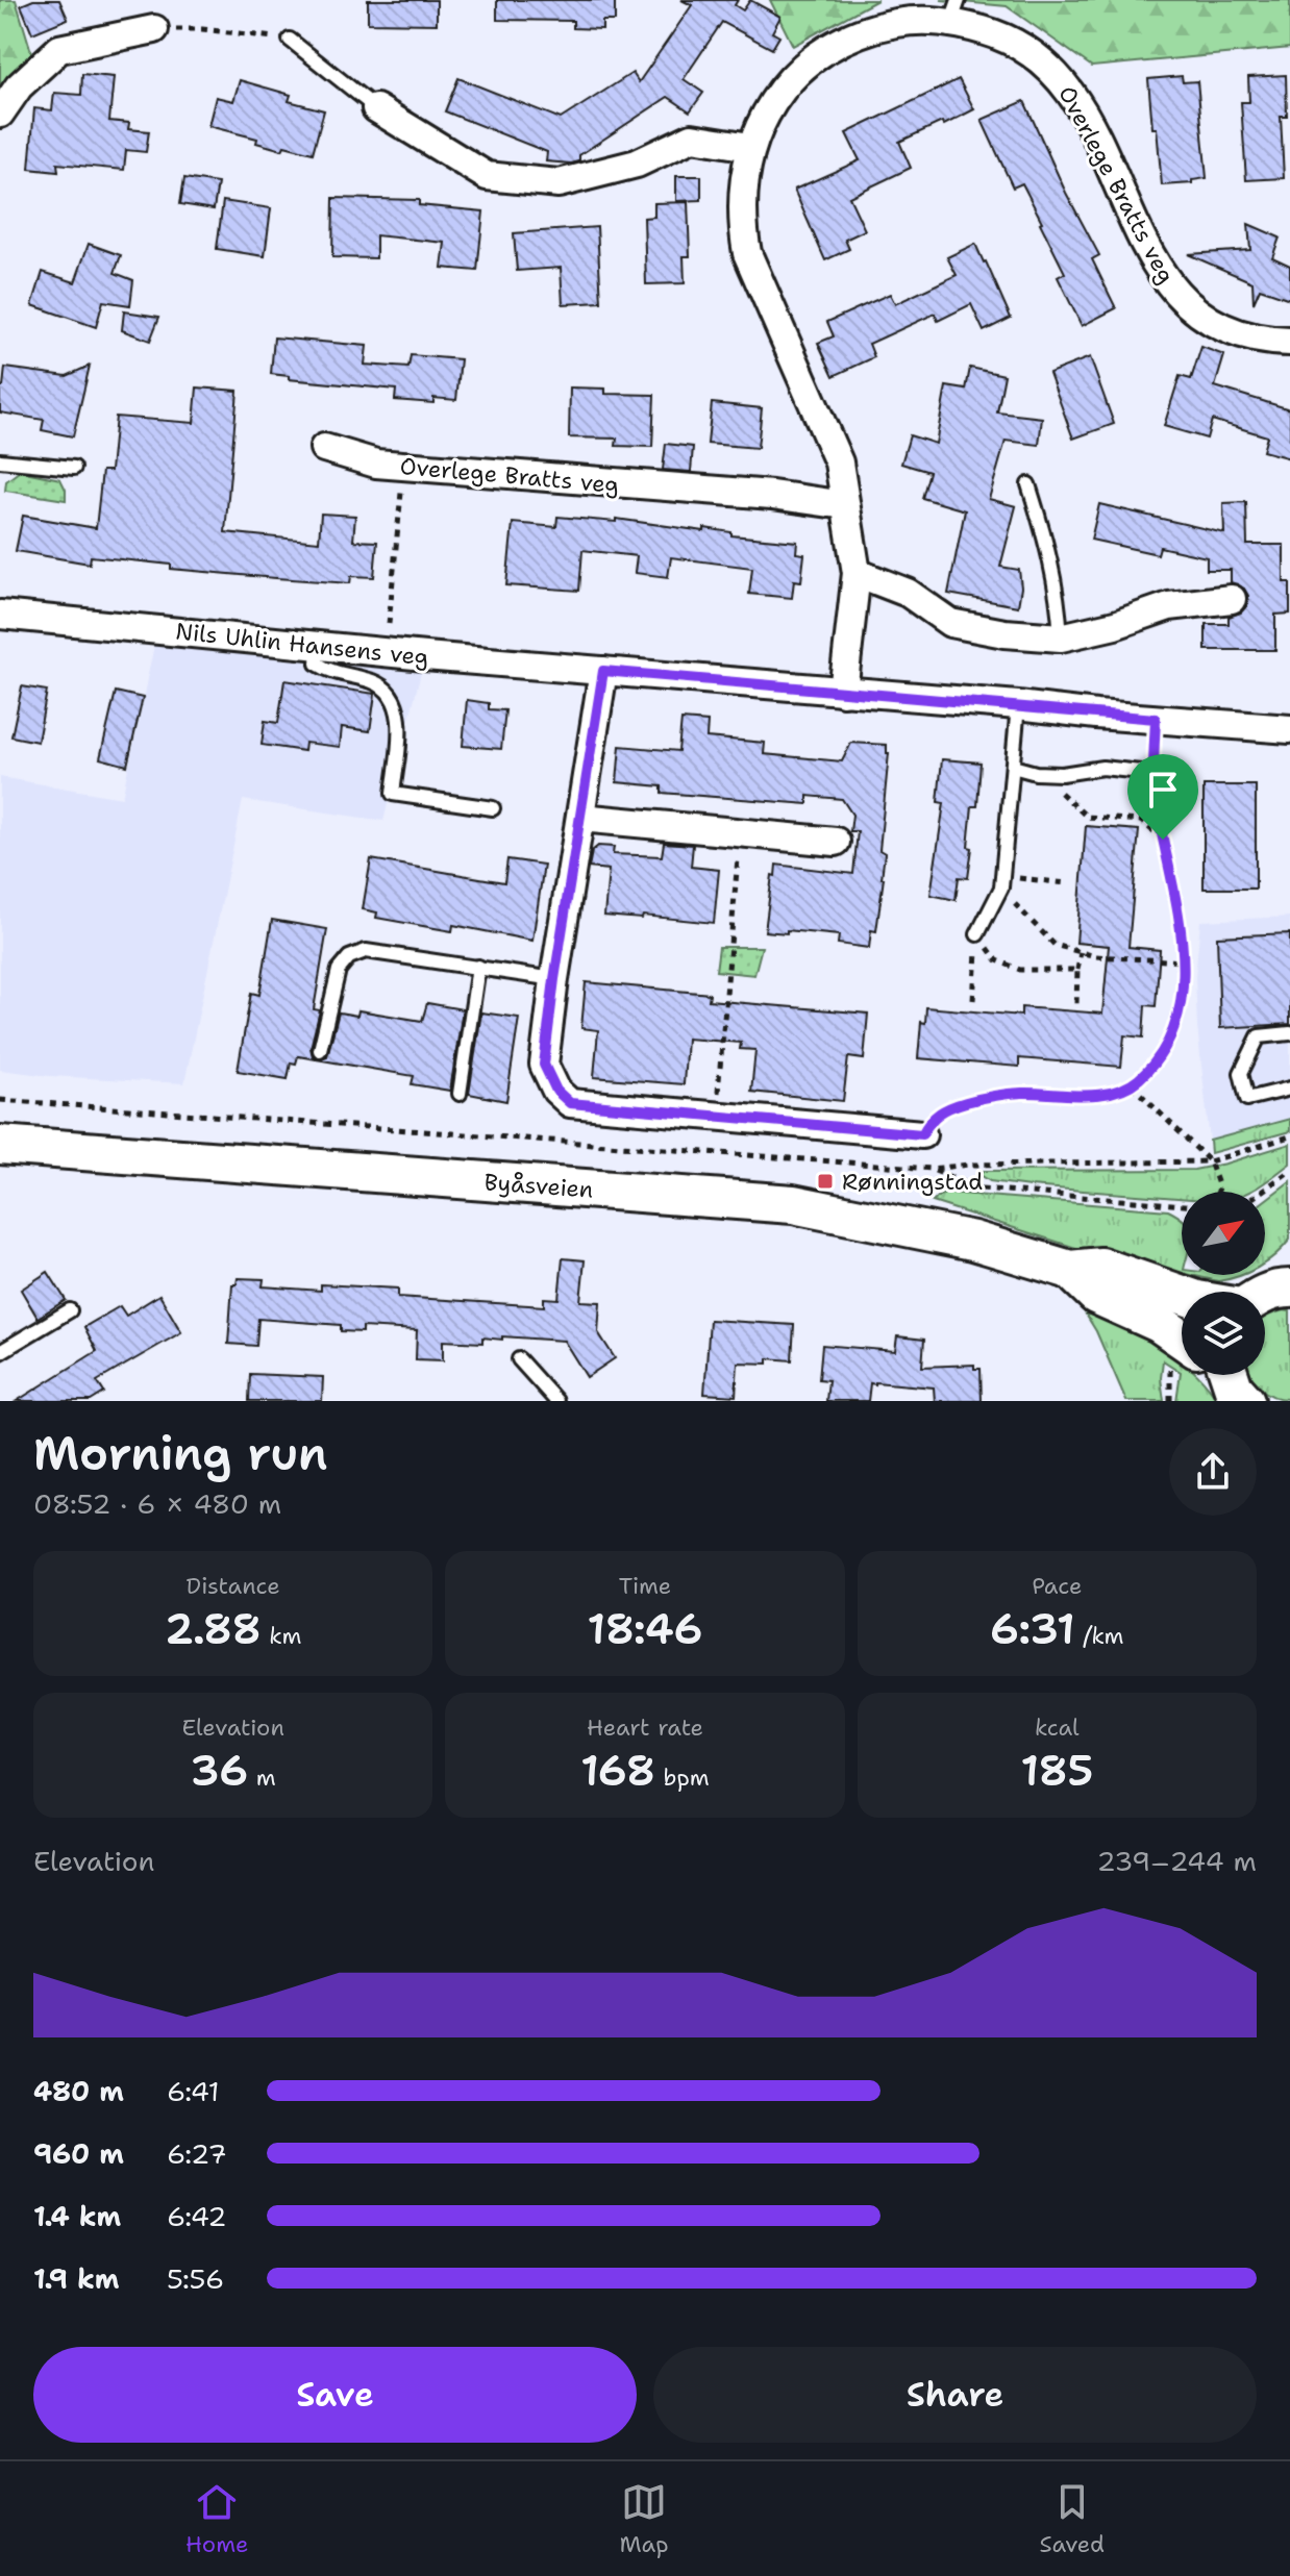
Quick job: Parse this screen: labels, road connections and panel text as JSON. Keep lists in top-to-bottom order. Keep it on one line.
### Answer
{"streets":{"main road":["Byåsveien"],"street":["Overlege Bratts veg","Nils Uhlin Hansens veg"]},"crossings":[["Overlege Bratts veg","Nils Uhlin Hansens veg"]],"places":{"transit":["Rønningstad"]},"north":"top right","page":{"heading":["Morning run","08:52 · 6 × 480 m"],"stats":[["Distance","2.88 km"],["Time","18:46"],["Pace","6:31 /km"],["Elevation","36 m"],["Heart rate","168 bpm"],["kcal","185"]],"chart":["Elevation","239–244 m"],"list":[{"name":"480 m","note":"6:41"},{"name":"960 m","note":"6:27"},{"name":"1.4 km","note":"6:42"},{"name":"1.9 km","note":"5:56"}],"buttons":["Save","Share"],"tabs":["Home","Map","Saved"]}}
